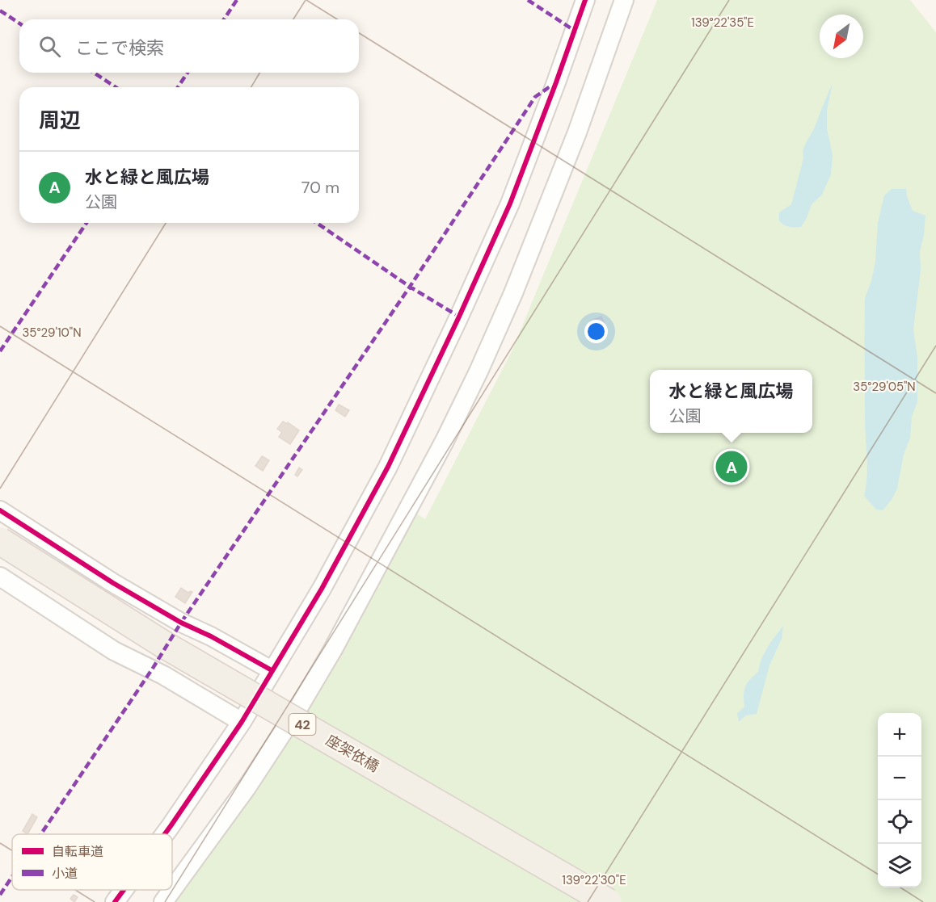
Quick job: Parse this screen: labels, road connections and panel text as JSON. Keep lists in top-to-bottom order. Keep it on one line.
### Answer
{"streets":{"main road":["42","座架依橋"]},"legend":["自転車道","小道"],"north":"bottom left","page":{"search":"ここで検索","heading":"周辺","list":[{"mark":"A","name":"水と緑と風広場","note":"公園","value":"70 m"}],"popup":["水と緑と風広場","公園"],"pins":"A","map_buttons":["+","−"]},"coordinates":["139°22'35\"E","35°29'10\"N","35°29'05\"N","139°22'30\"E"]}
